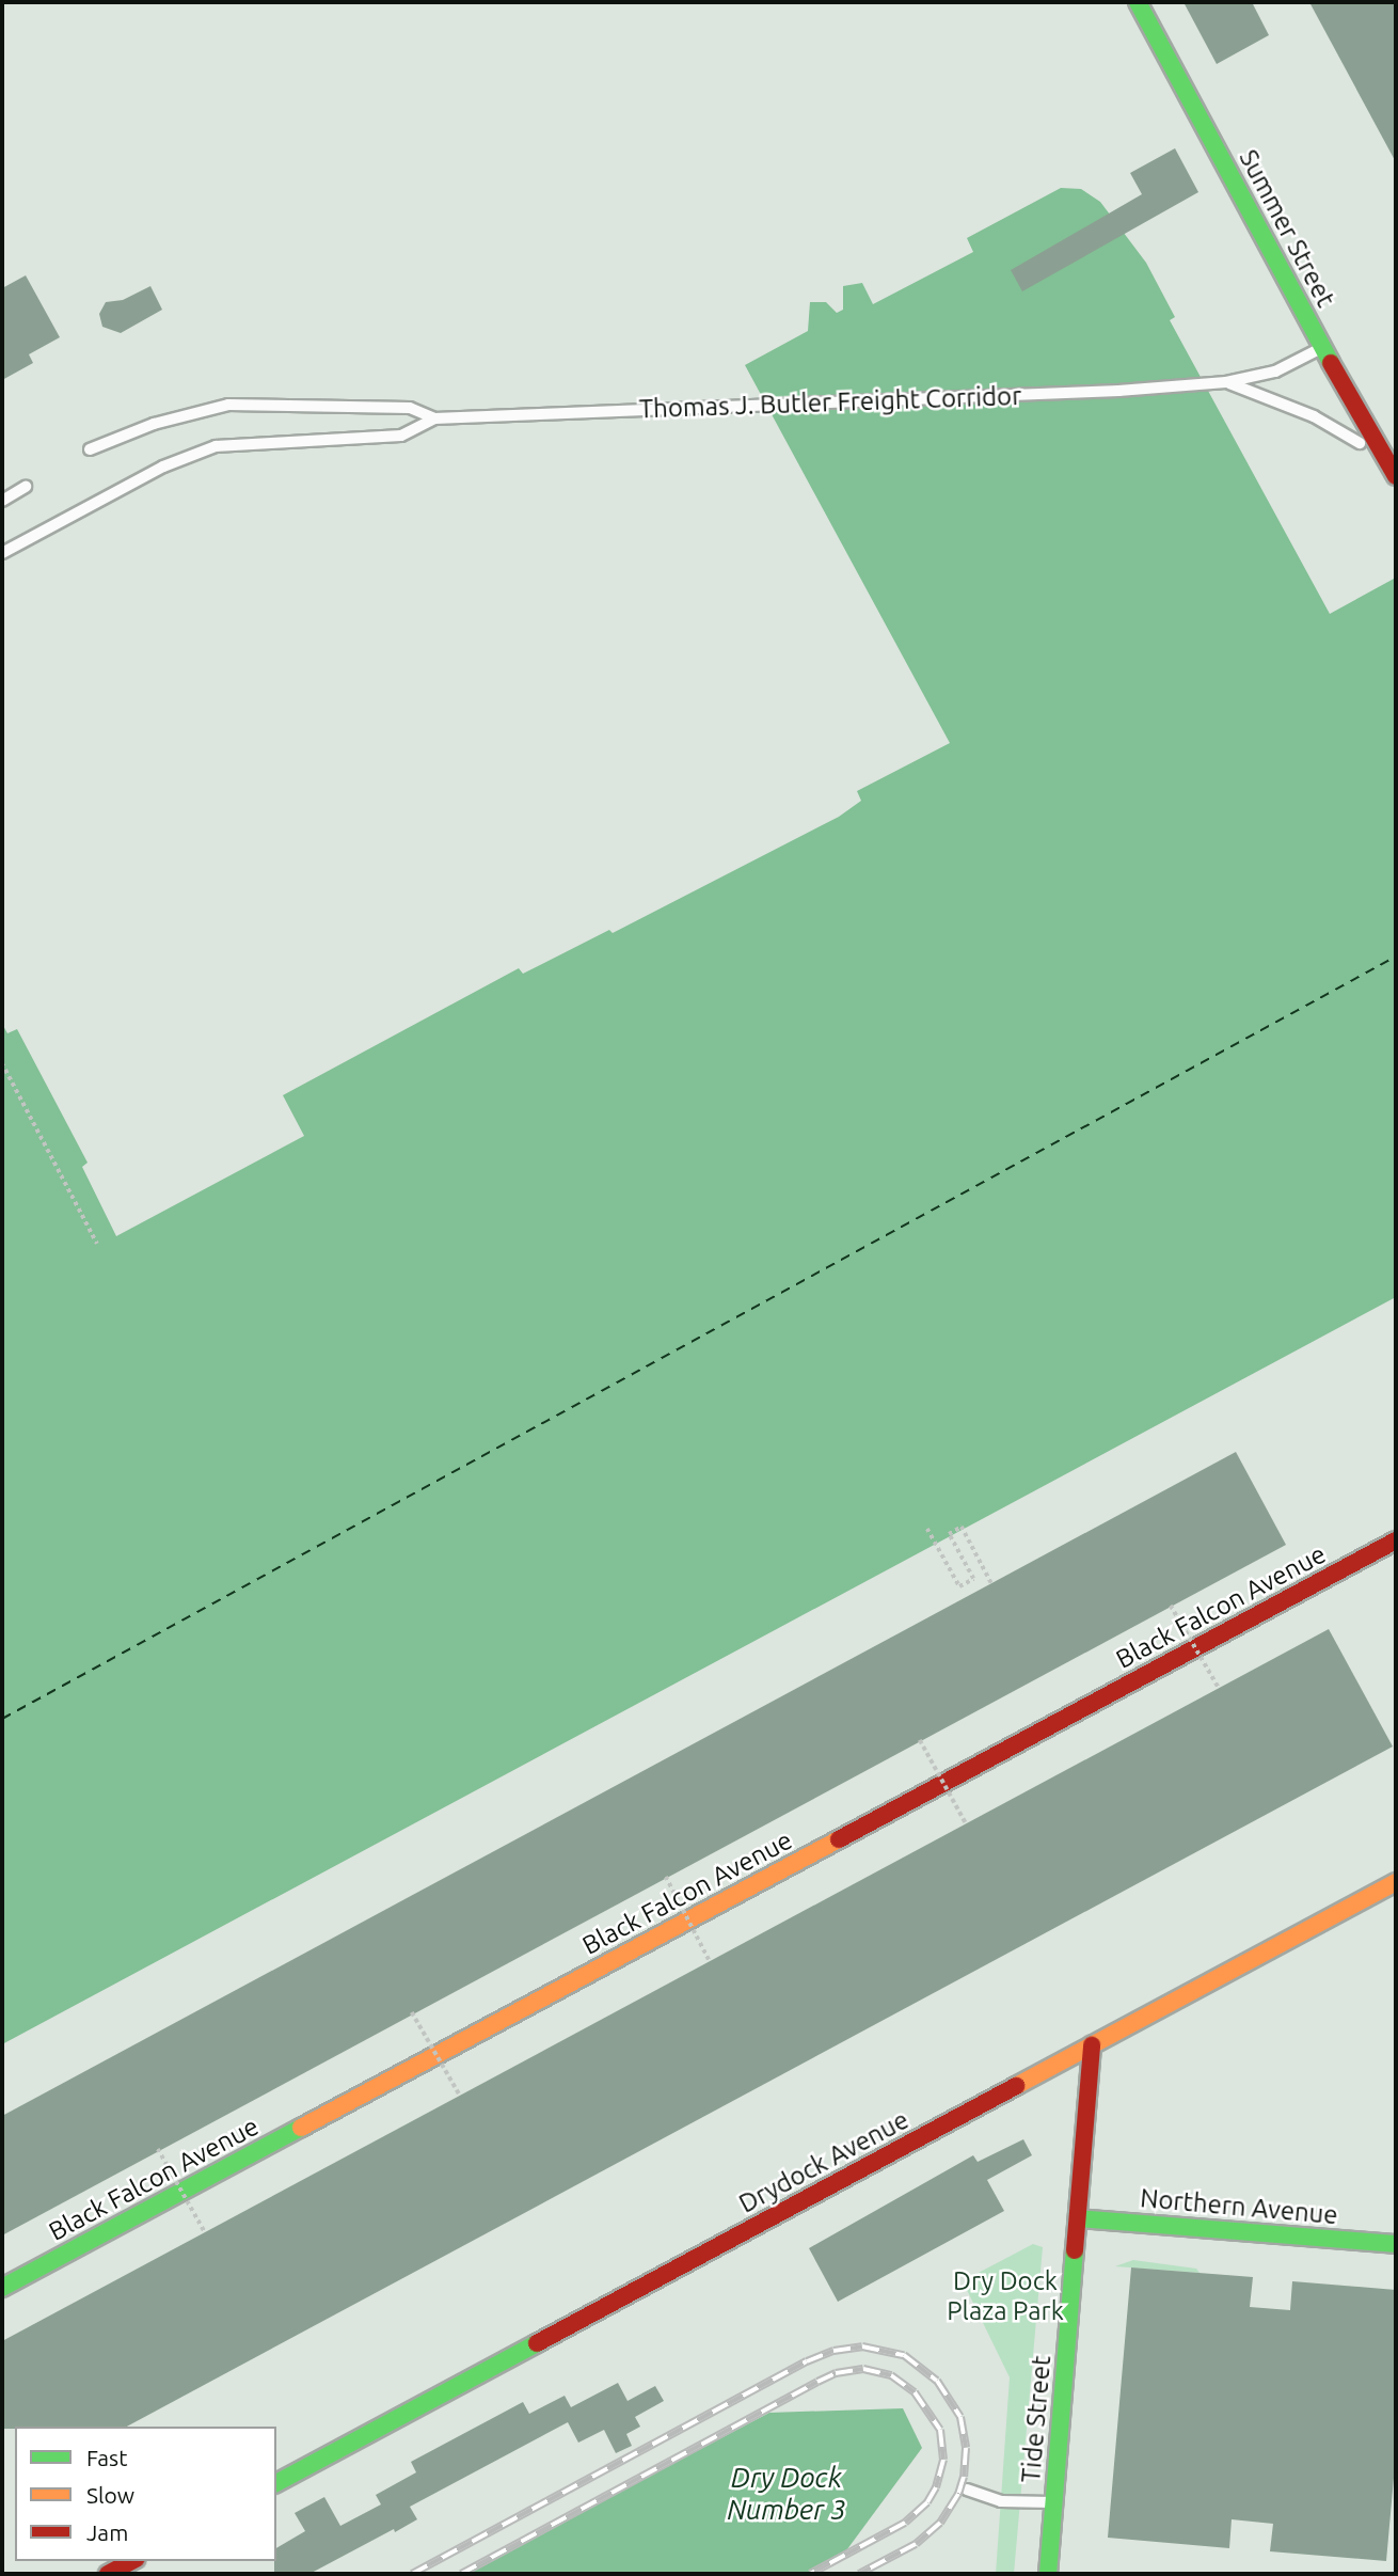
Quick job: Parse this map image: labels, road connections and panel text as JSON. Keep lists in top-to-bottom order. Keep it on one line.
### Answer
{"streets":{"street":["Summer Street","Black Falcon Avenue","Drydock Avenue","Northern Avenue","Tide Street"],"lane":["Thomas J. Butler Freight Corridor"]},"crossings":[["Summer Street","Thomas J. Butler Freight Corridor"],["Drydock Avenue","Tide Street"],["Northern Avenue","Tide Street"]],"water":["Dry Dock Number 3"],"parks":["Dry Dock Plaza Park"],"legend":["Fast","Slow","Jam"]}
